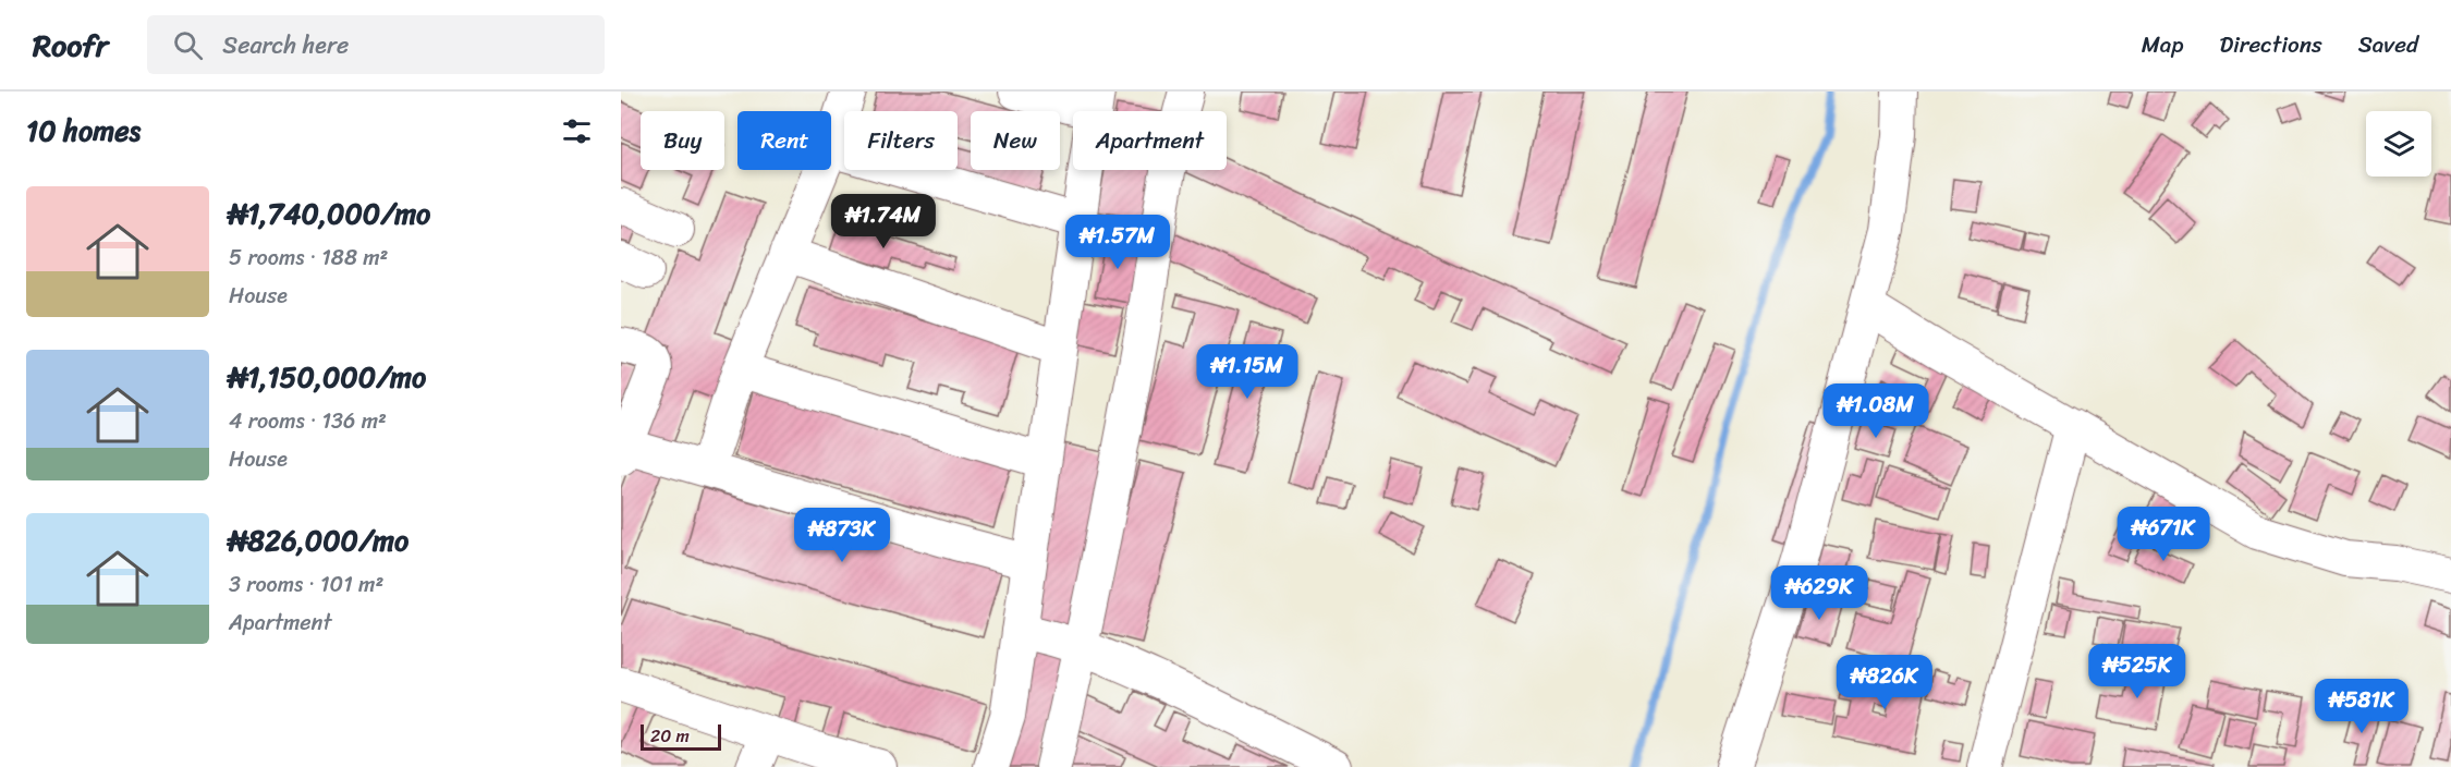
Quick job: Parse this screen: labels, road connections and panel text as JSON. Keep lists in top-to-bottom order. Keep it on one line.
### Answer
{"scale_bar":"20 m","page":{"header":"Roofr","search":"Search here","nav":["Map","Directions","Saved"],"heading":"10 homes","chip":["Buy","Rent","Filters","New","Apartment"],"list":[{"name":"₦1,740,000/mo","note":"5 rooms · 188 m² · House"},{"name":"₦1,150,000/mo","note":"4 rooms · 136 m² · House"},{"name":"₦826,000/mo","note":"3 rooms · 101 m² · Apartment"}],"price":["₦1.74M","₦1.57M","₦1.15M","₦1.08M","₦671K","₦873K","₦629K","₦525K","₦826K","₦581K"],"scale":"20 m"}}
